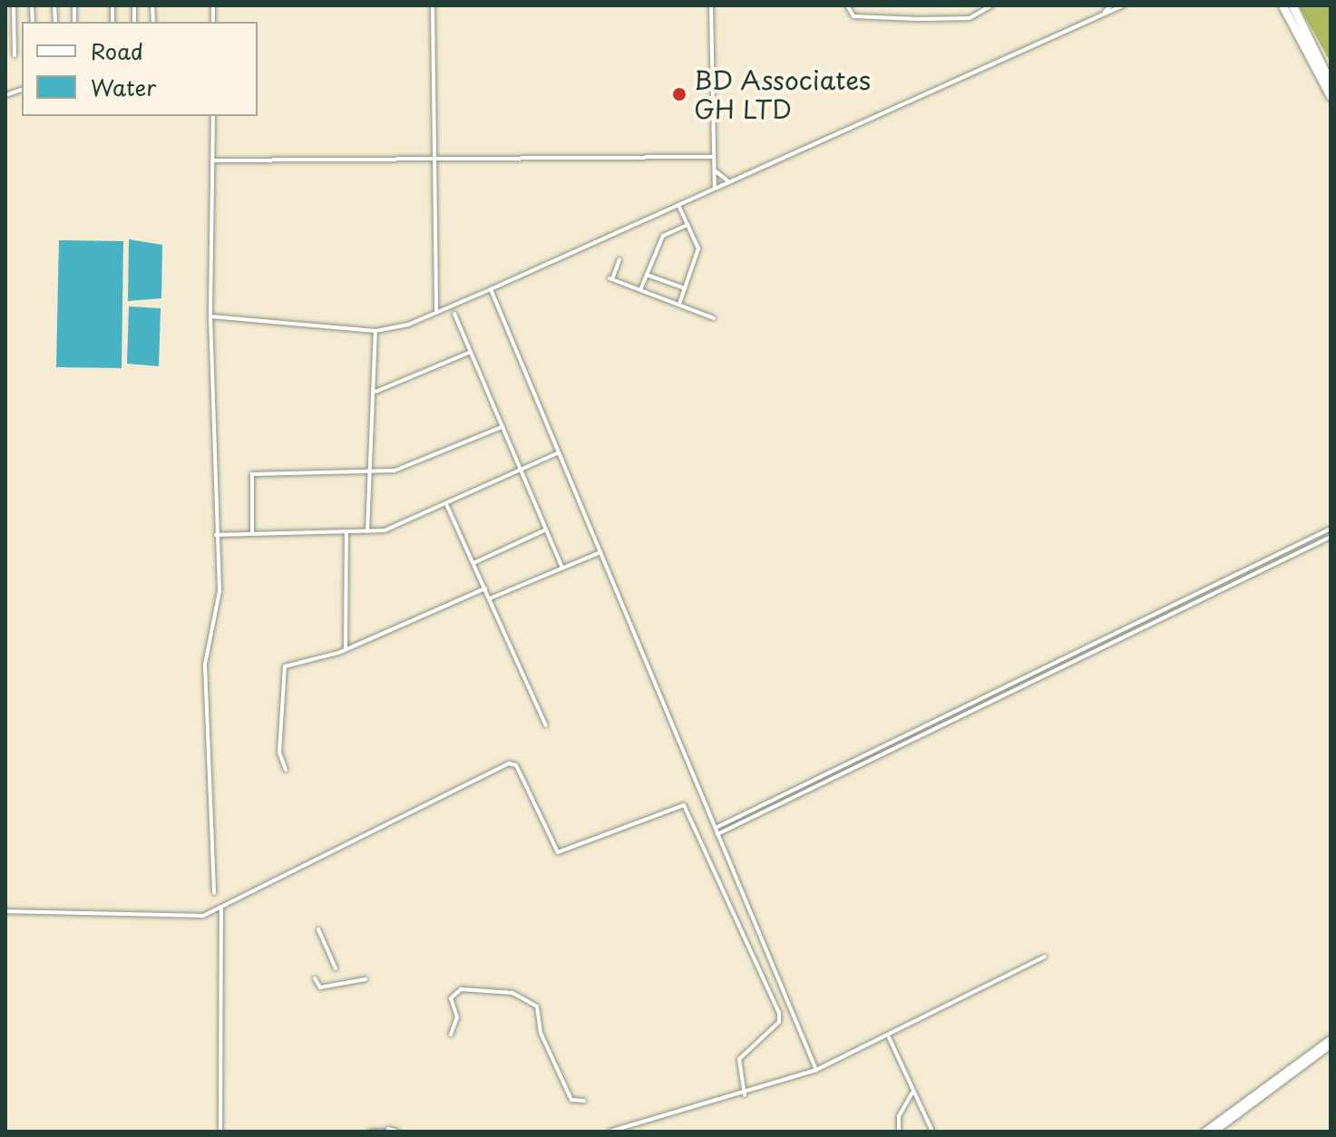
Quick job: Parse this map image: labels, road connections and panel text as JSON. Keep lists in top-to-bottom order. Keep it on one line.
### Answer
{"places":["BD Associates GH LTD"],"legend":["Road","Water"]}
